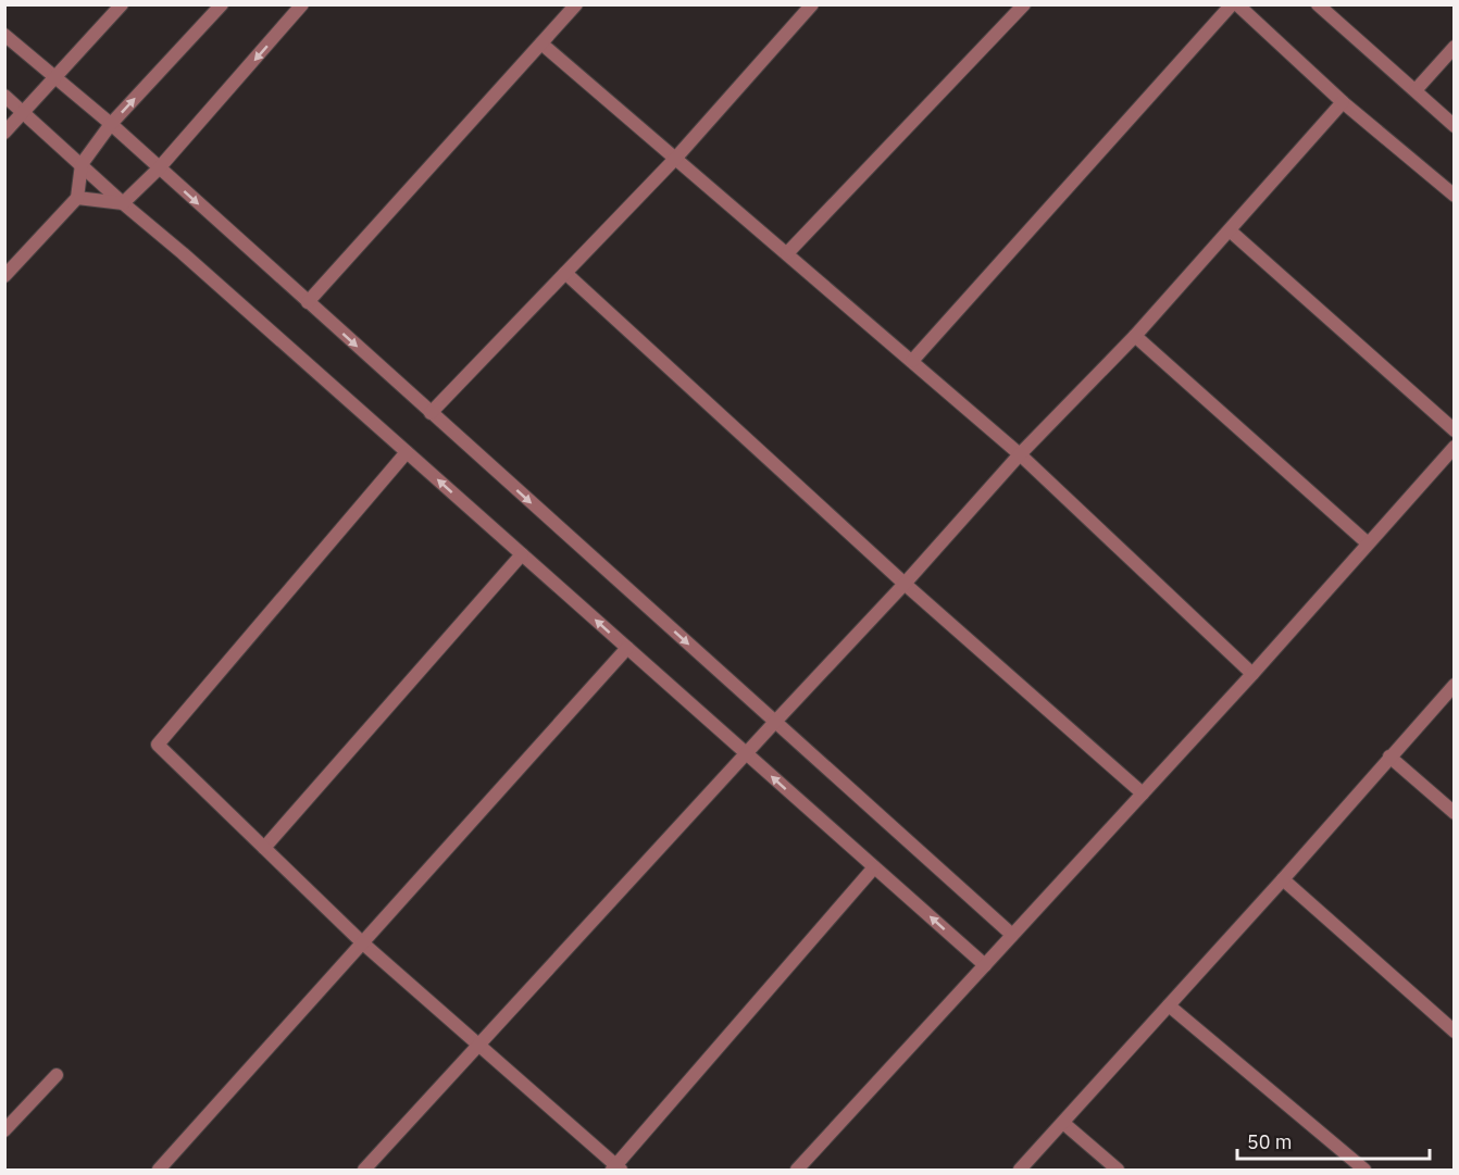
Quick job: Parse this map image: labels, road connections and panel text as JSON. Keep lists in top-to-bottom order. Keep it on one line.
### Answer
{"scale_bar":"50 m"}
